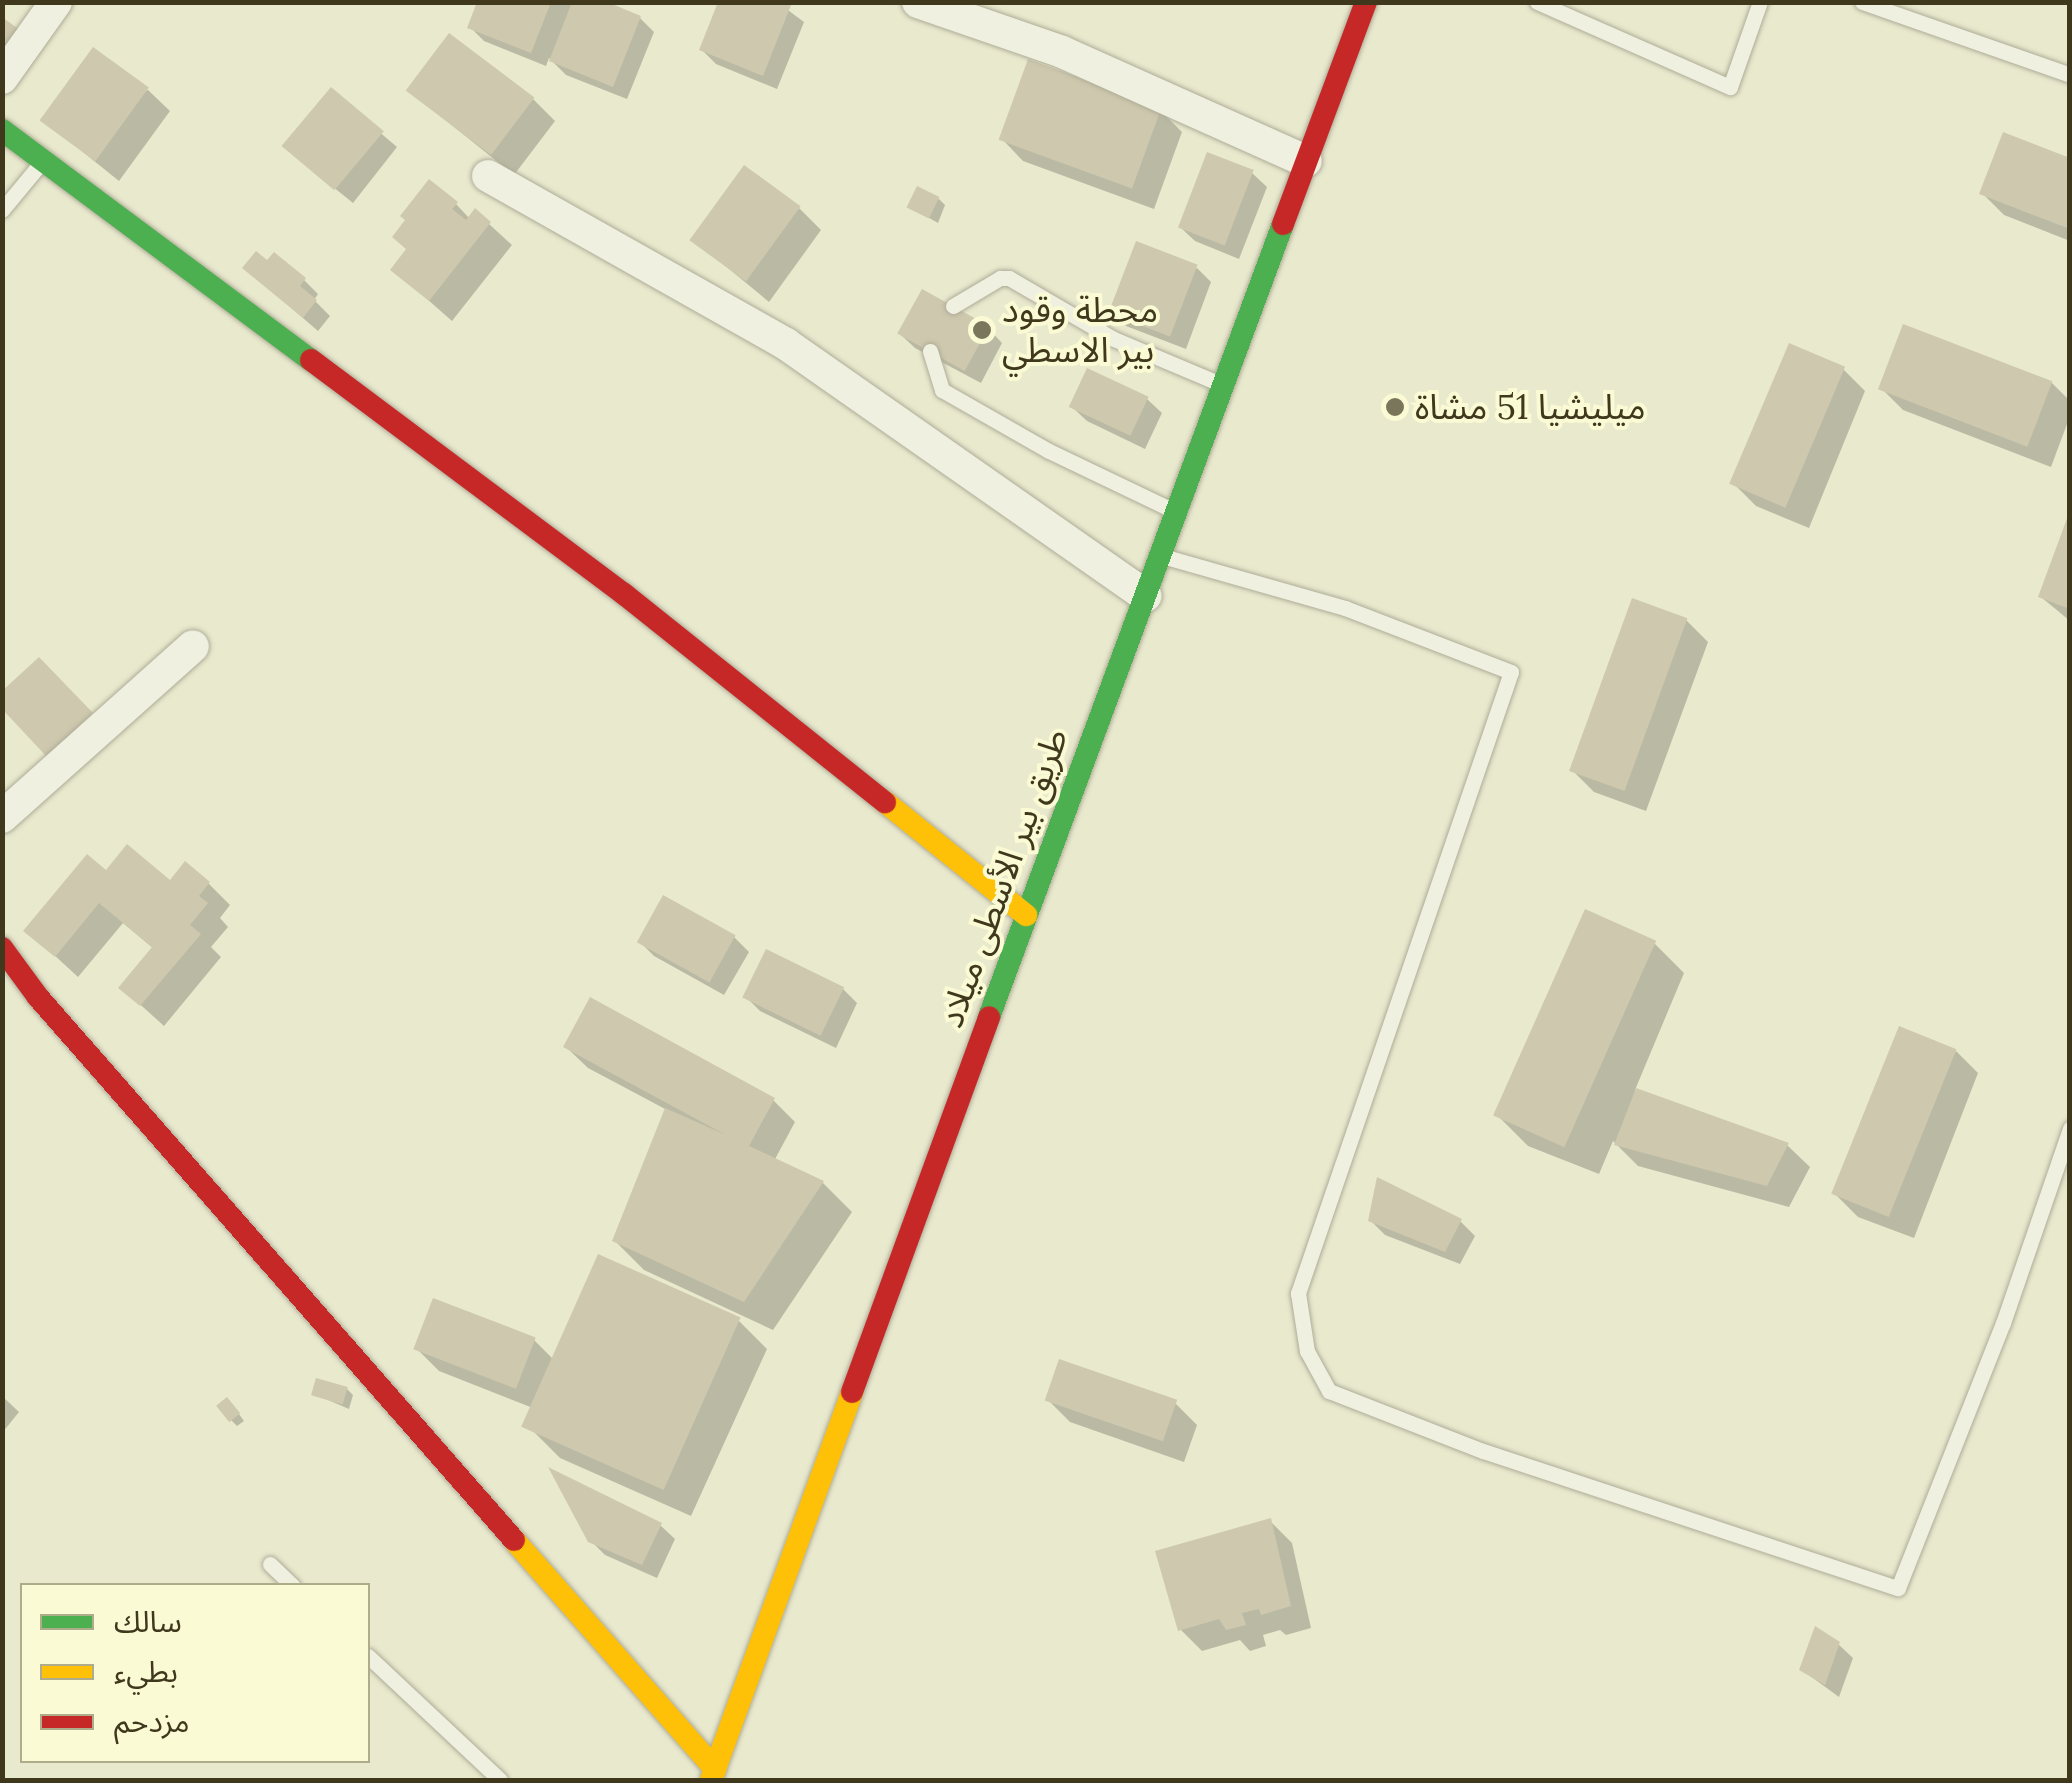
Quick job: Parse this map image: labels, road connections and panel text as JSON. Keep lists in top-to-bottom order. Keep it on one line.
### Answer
{"streets":{"street":["طريق بير الأسطى ميلاد"]},"places":["محطة وقود بير الاسطي","ميليشيا 51 مشاة"],"legend":["سالك","بطيء","مزدحم"]}
